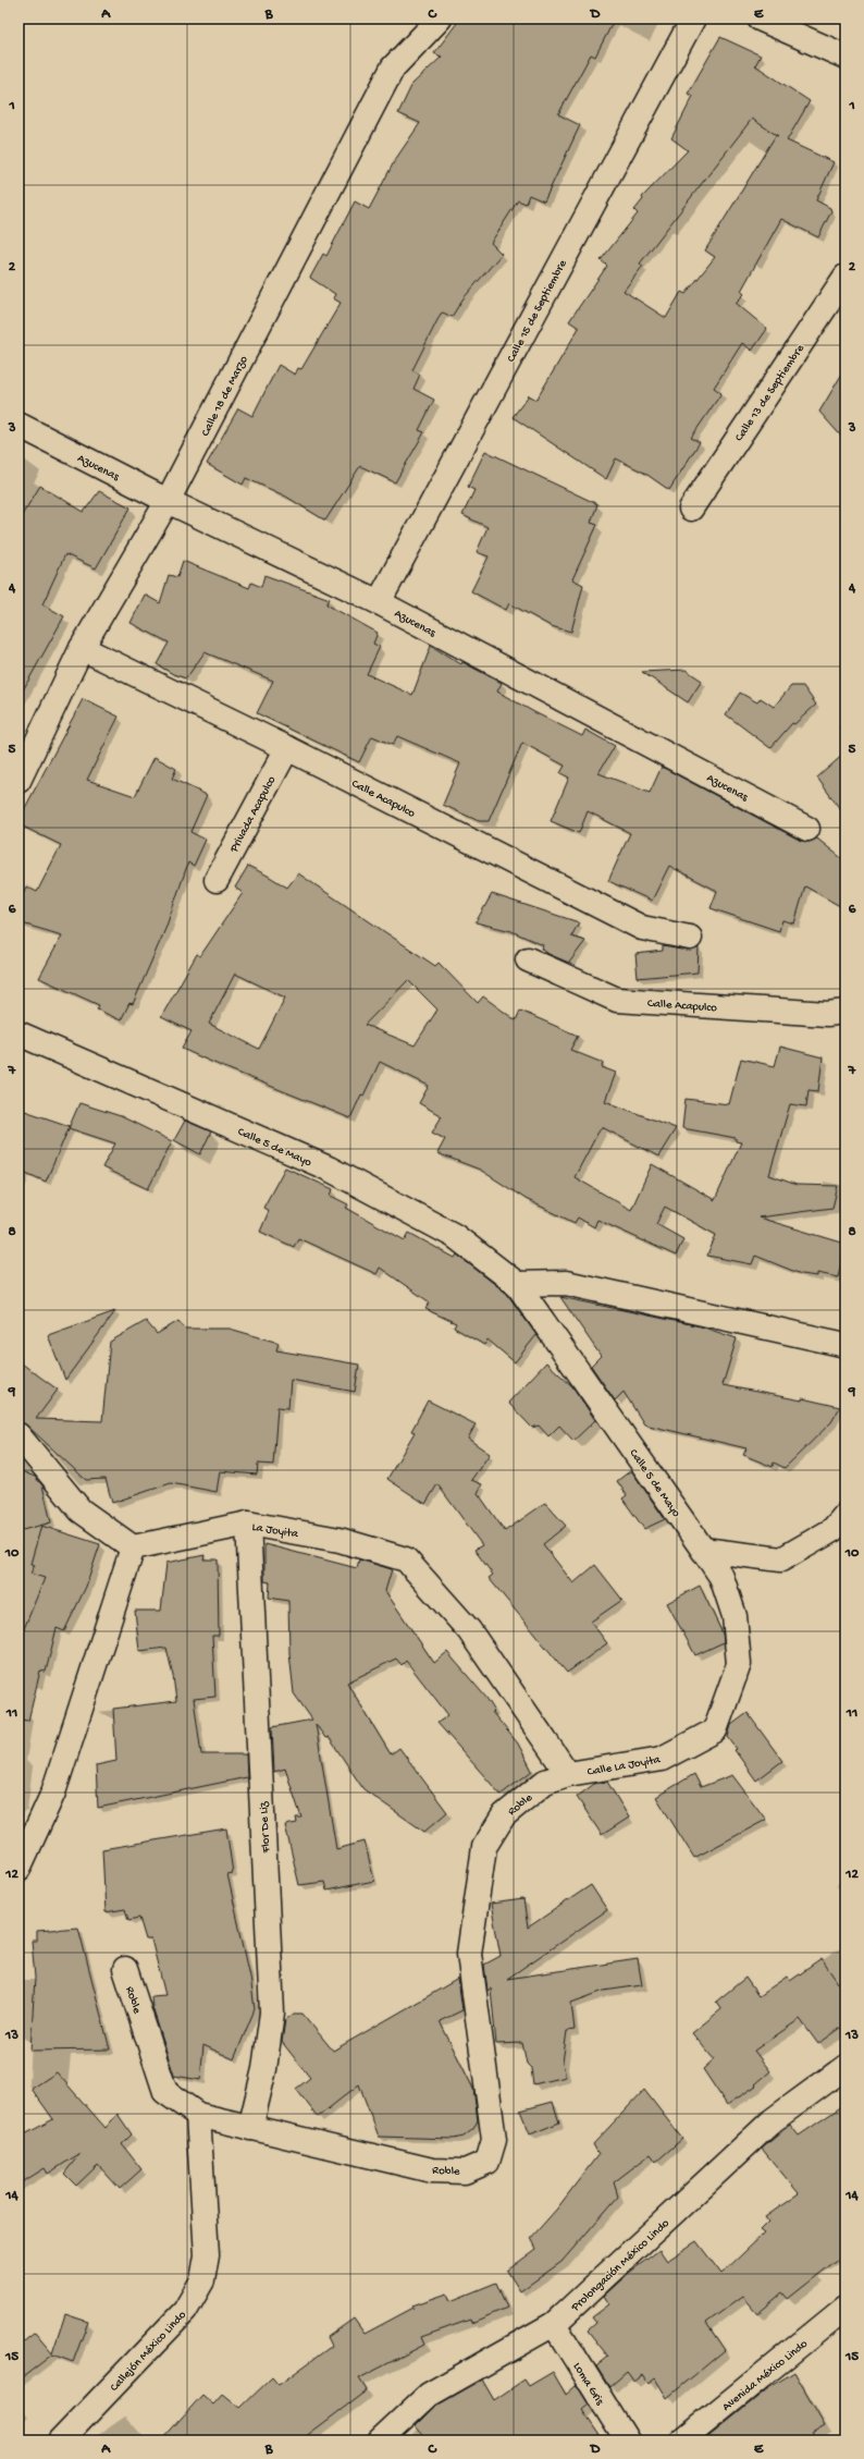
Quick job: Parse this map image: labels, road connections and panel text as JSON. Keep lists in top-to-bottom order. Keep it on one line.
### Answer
{"streets":{"street":["Calle 15 de Septiembre","Calle 13 de Septiembre","Calle 18 de Marzo","Azucenas","Calle Acapulco","Privada Acapulco","Calle 5 de Mayo","La Joyita","Calle La Joyita","Roble","Flor De Liz","Prolongación México Lindo","Callejón México Lindo","Avenida México Lindo","Loma Gris"]},"crossings":[["Calle 15 de Septiembre","Azucenas"],["Calle 18 de Marzo","Azucenas"],["Calle 18 de Marzo","Calle Acapulco"],["Calle Acapulco","Privada Acapulco"],["Calle 5 de Mayo","Calle La Joyita"],["La Joyita","Calle La Joyita"],["La Joyita","Roble"],["La Joyita","Flor De Liz"],["Calle La Joyita","Roble"],["Roble","Flor De Liz"],["Roble","Callejón México Lindo"],["Prolongación México Lindo","Loma Gris"]],"grid":{"columns":["A","B","C","D","E"],"rows":["1","2","3","4","5","6","7","8","9","10","11","12","13","14","15"]}}
